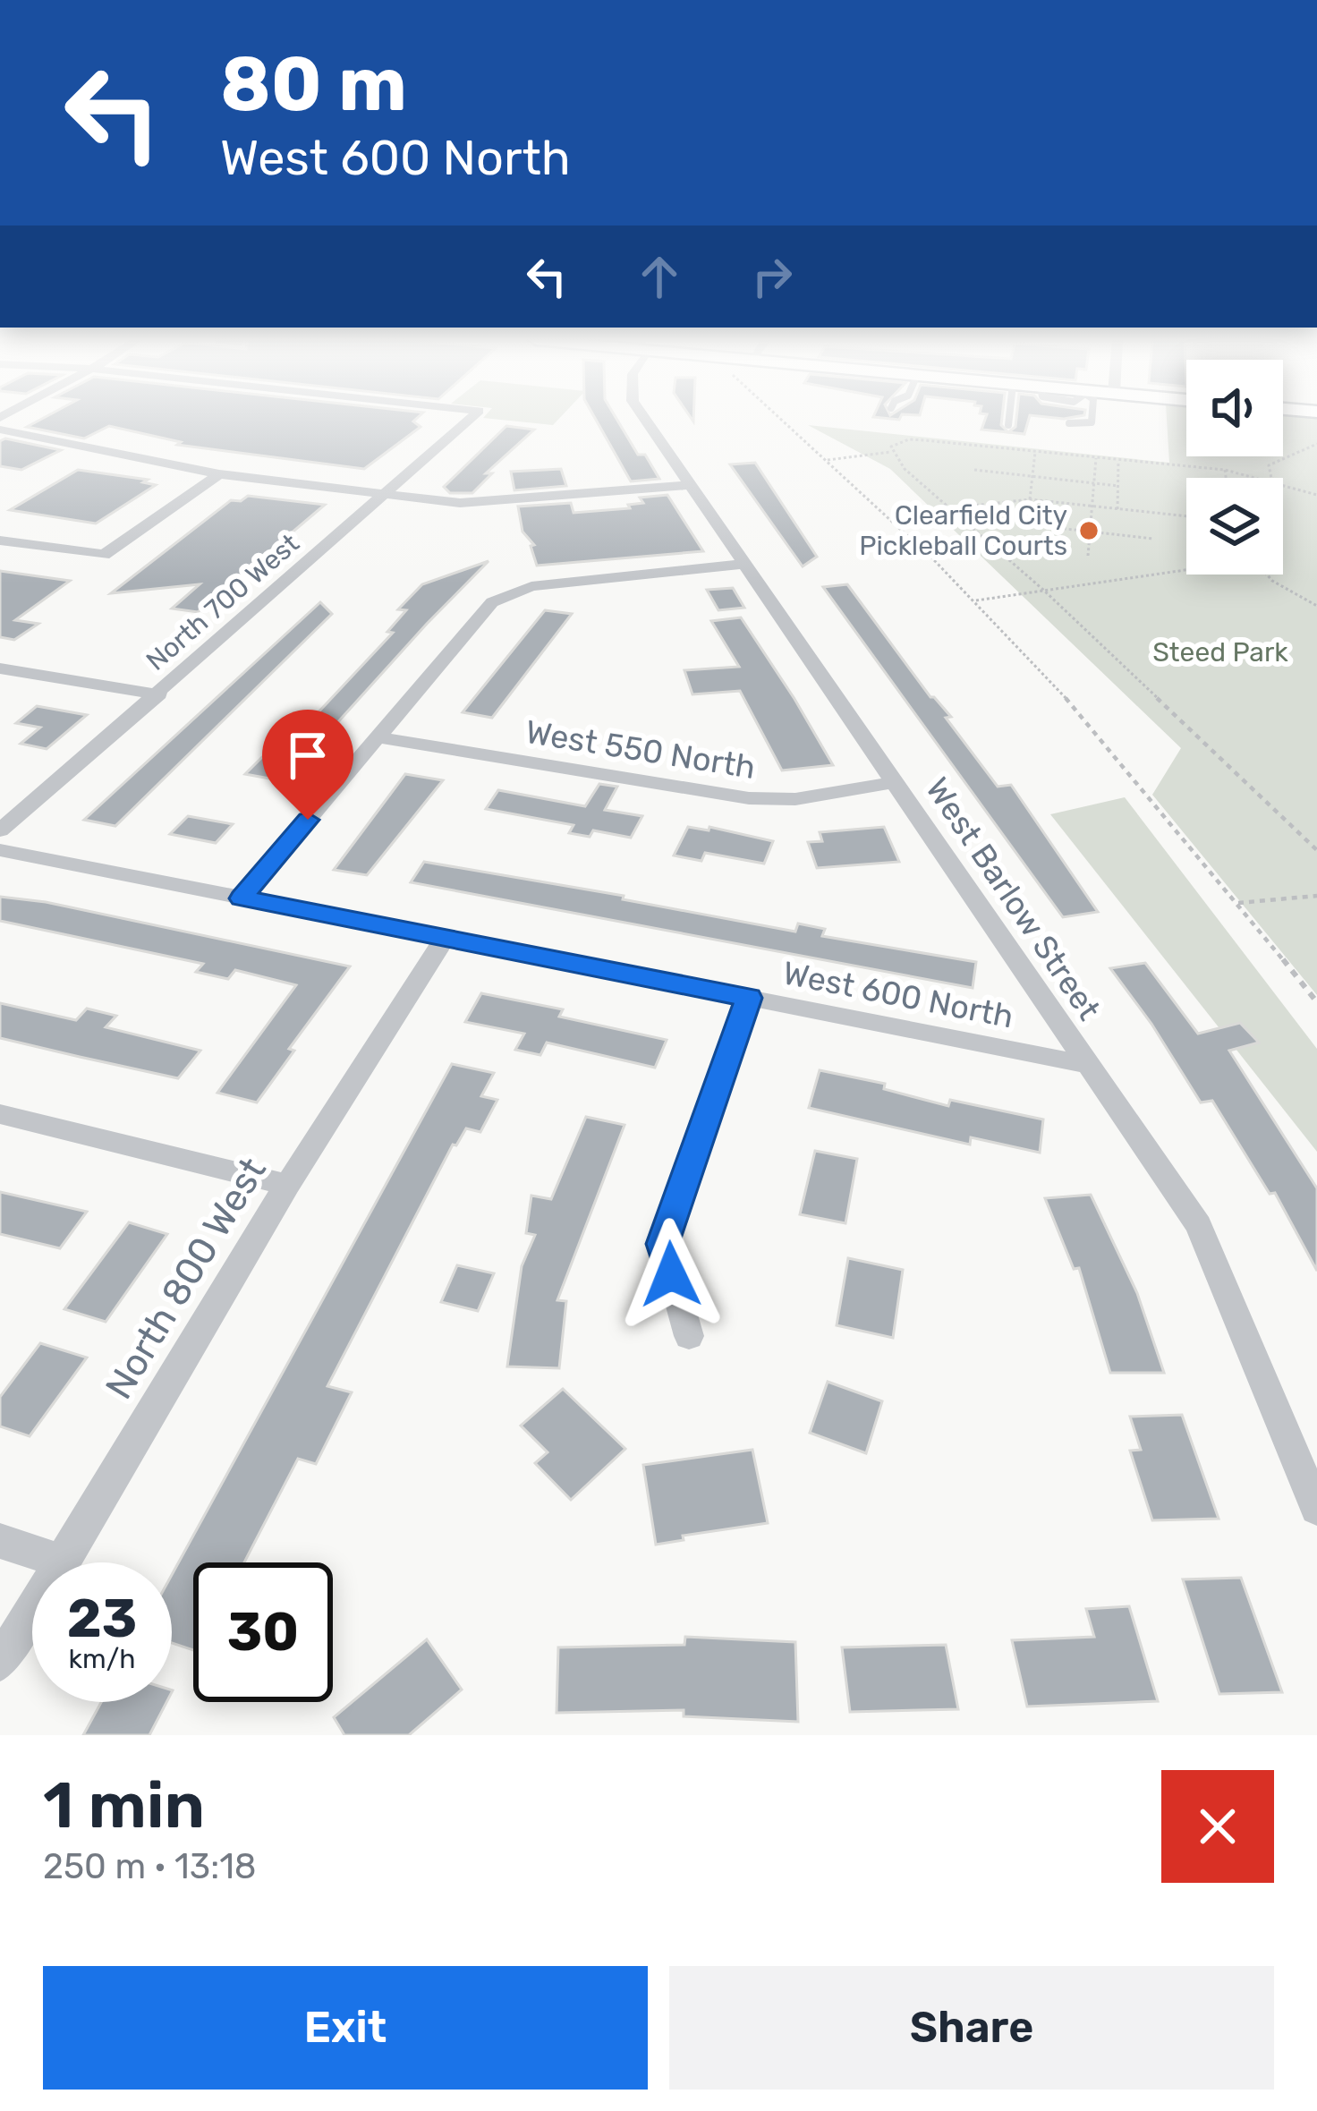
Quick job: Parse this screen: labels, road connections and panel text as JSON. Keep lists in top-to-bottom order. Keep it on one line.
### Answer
{"streets":{"street":["North 700 West","West 550 North","West Barlow Street","West 600 North","North 800 West"]},"crossings":[["West 550 North","West Barlow Street"],["West Barlow Street","West 600 North"],["West 600 North","North 800 West"]],"parks":["Steed Park"],"places":["Clearfield City Pickleball Courts"],"page":{"turn":["80 m","West 600 North"],"speed":"23 km/h","limit":"30","heading":["1 min","250 m · 13:18"],"buttons":["Exit","Share"]}}
